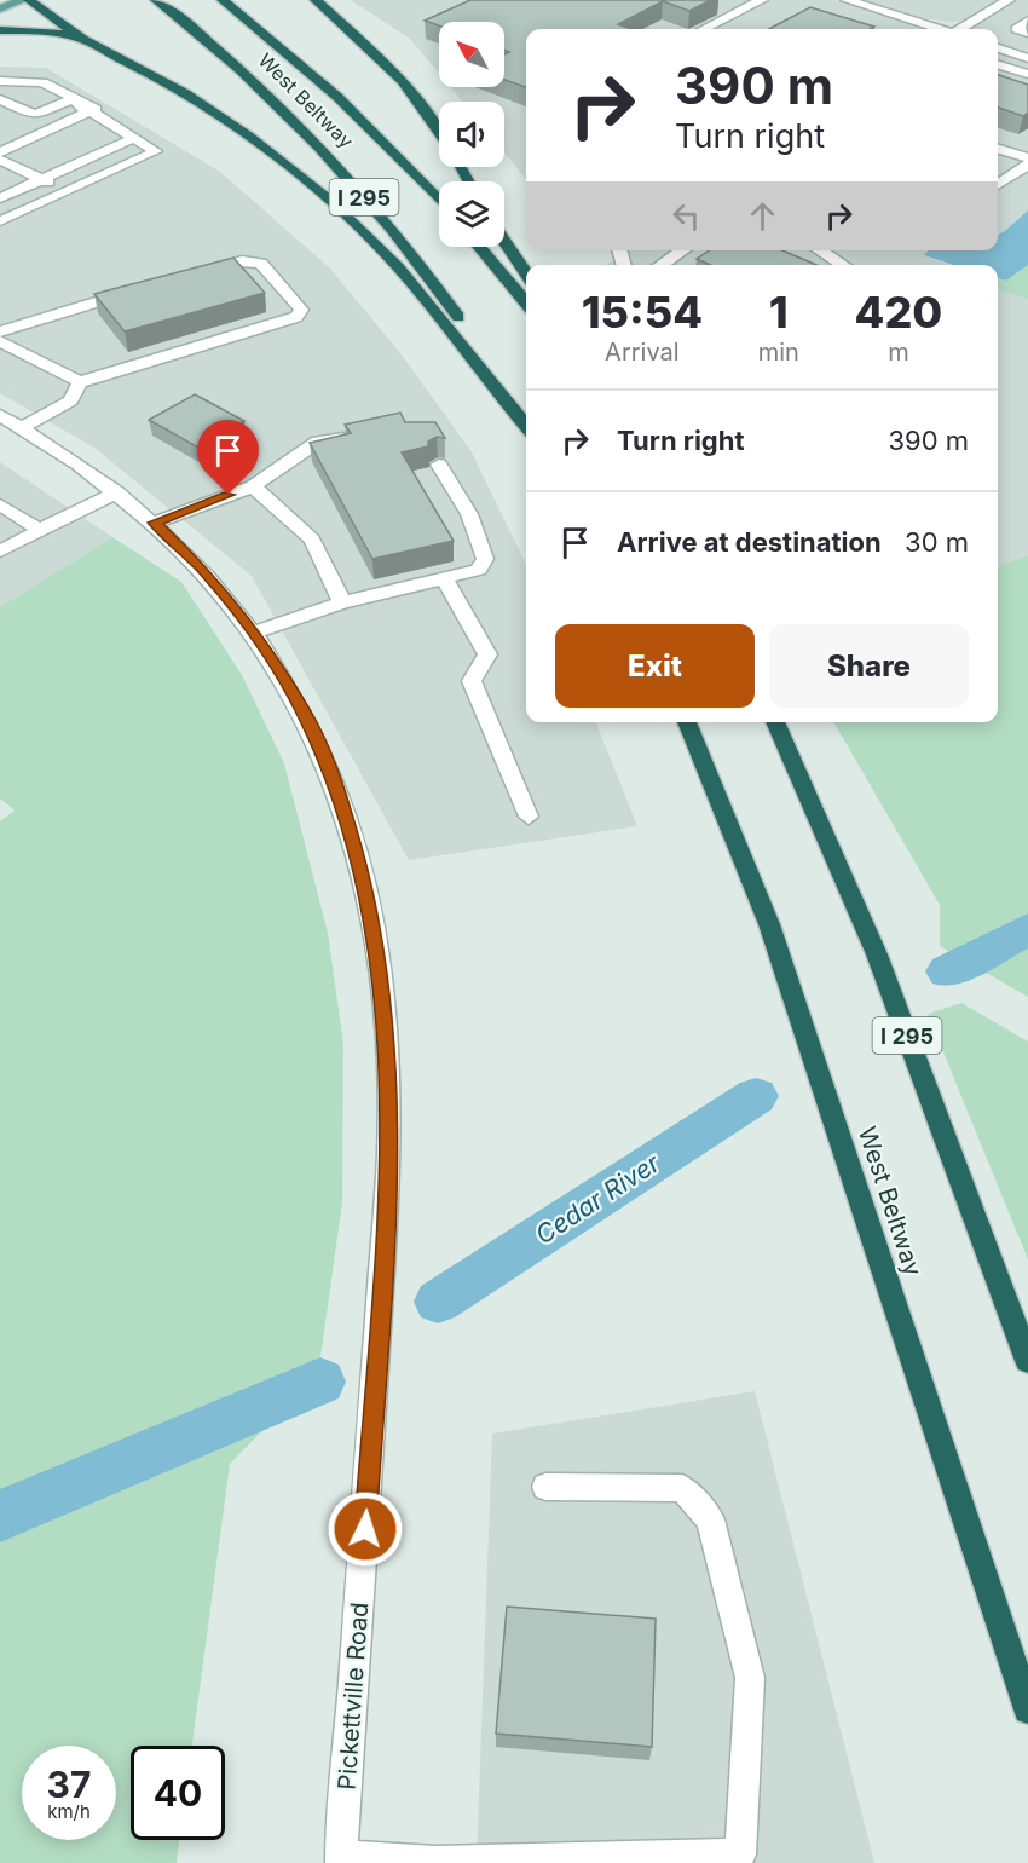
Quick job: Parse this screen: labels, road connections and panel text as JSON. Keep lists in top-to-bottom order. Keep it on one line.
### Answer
{"streets":{"highway":["West Beltway","I 295"],"street":["Pickettville Road"]},"water":["Cedar River"],"north":"top left","page":{"turn":["390 m","Turn right"],"eta":["15:54","Arrival","1","min","420","m"],"list":[{"name":"Turn right","value":"390 m"},{"name":"Arrive at destination","value":"30 m"}],"buttons":["Exit","Share"],"speed":"37 km/h","limit":"40"}}
